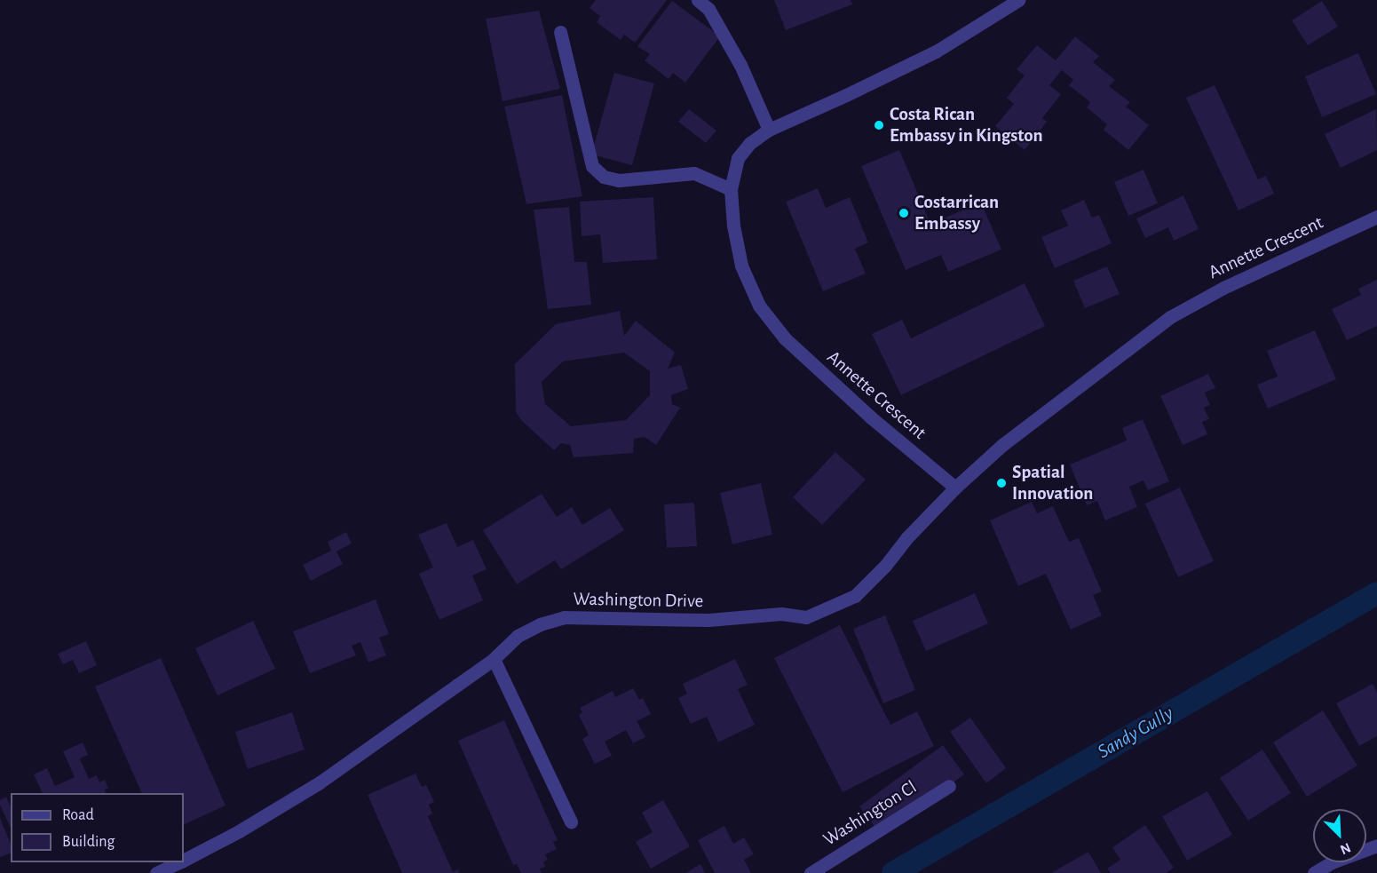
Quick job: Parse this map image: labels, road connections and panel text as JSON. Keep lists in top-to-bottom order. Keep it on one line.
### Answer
{"streets":{"street":["Annette Crescent","Washington Drive","Washington Cl"]},"crossings":[["Annette Crescent","Washington Drive"]],"water":["Sandy Gully"],"places":["Costa Rican Embassy in Kingston","Costarrican Embassy","Spatial Innovation"],"legend":["Road","Building"],"north":"bottom right"}
